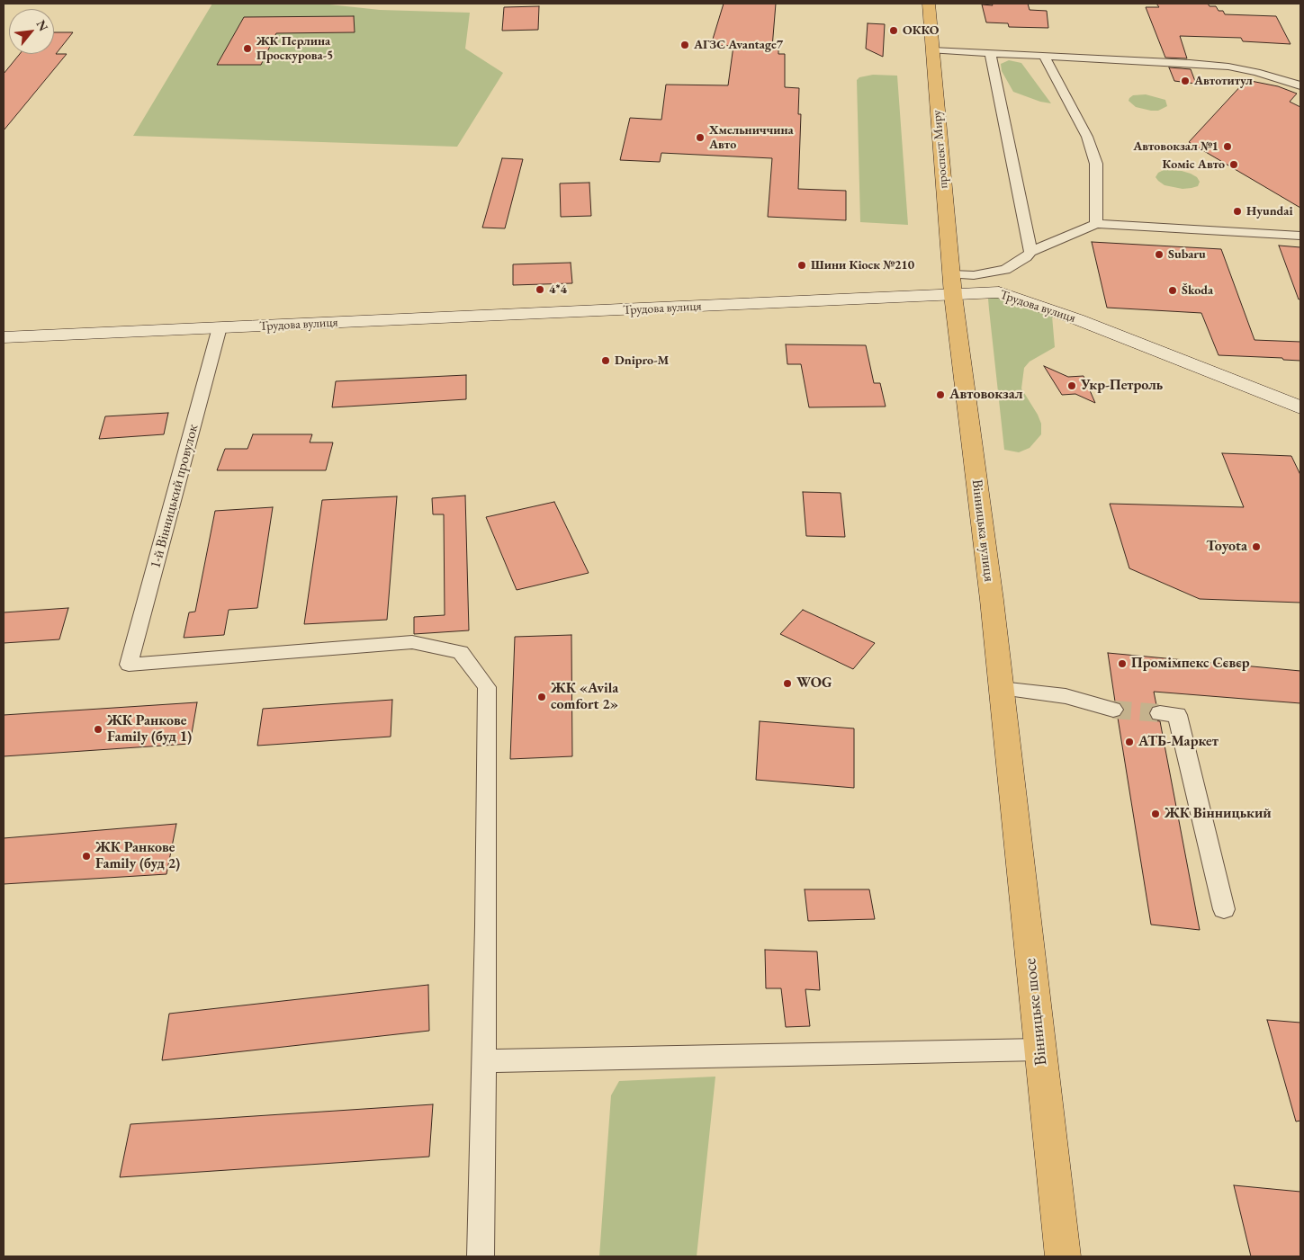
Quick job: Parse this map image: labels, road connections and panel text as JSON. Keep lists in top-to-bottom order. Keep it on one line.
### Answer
{"streets":{"main road":["проспект Миру","Трудова вулиця","Вінницька вулиця","Вінницьке шосе"],"street":["1-й Вінницький провулок"]},"crossings":[["проспект Миру","Трудова вулиця"],["проспект Миру","Вінницька вулиця"],["Трудова вулиця","1-й Вінницький провулок"],["Трудова вулиця","Вінницька вулиця"],["Вінницька вулиця","Вінницьке шосе"]],"places":["ОККО","АГЗС Avantage7","ЖК Перлина Проскурова-5","Автотитул","Хмельниччина Авто","Автовокзал №1","Коміс Авто","Hyundai","Subaru","Шини Кіоск №210","4*4","Škoda","Dnipro-M","Укр-Петроль","Автовокзал","Toyota","Промімпекс Сєвєр","WOG","ЖК «Avila comfort 2»","ЖК Ранкове Family (буд 1)","АТБ-Маркет","ЖК Вінницький","ЖК Ранкове Family (буд 2)"],"north":"top right"}
